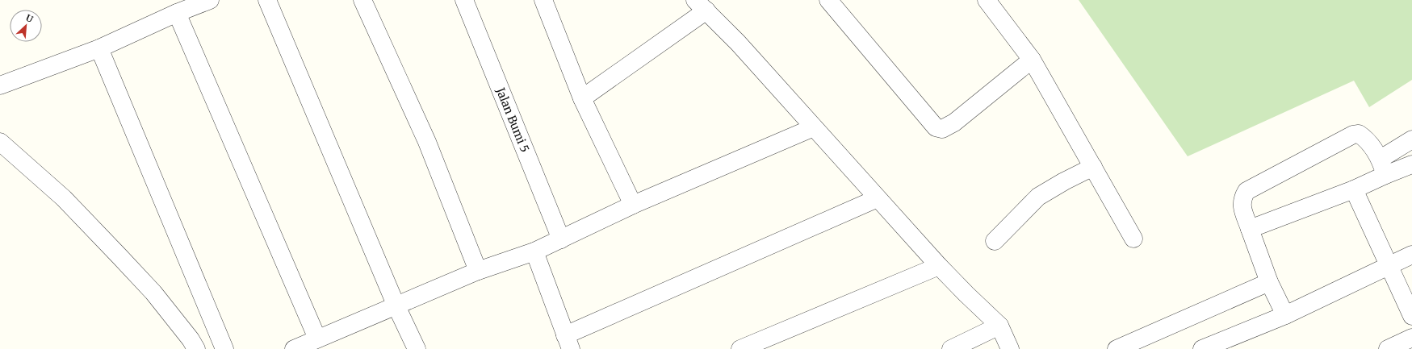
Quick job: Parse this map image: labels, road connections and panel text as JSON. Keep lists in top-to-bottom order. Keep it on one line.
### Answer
{"streets":{"street":["Jalan Bumi 5"]},"north":"top right"}
